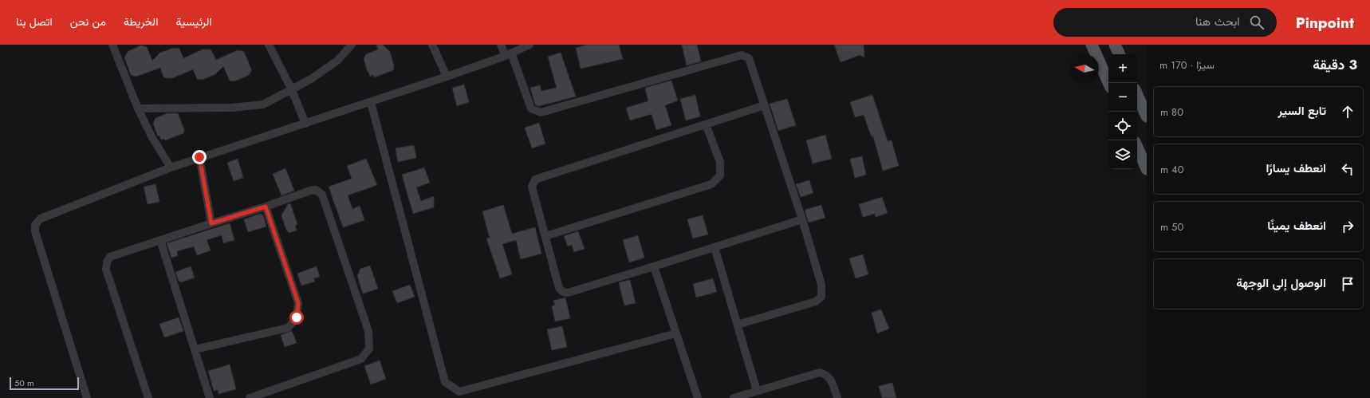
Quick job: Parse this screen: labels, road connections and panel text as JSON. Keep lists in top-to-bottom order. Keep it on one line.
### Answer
{"scale_bar":"50 m","north":"left","page":{"header":"Pinpoint","search":"ابحث هنا","nav":["الرئيسية","الخريطة","من نحن","اتصل بنا"],"heading":["3 دقيقة","سيرًا · 170 m"],"map_buttons":["+","−"],"list":[["تابع السير","80 m"],["انعطف يسارًا","40 m"],["انعطف يمينًا","50 m"],"الوصول إلى الوجهة"],"scale":"50 m"}}
